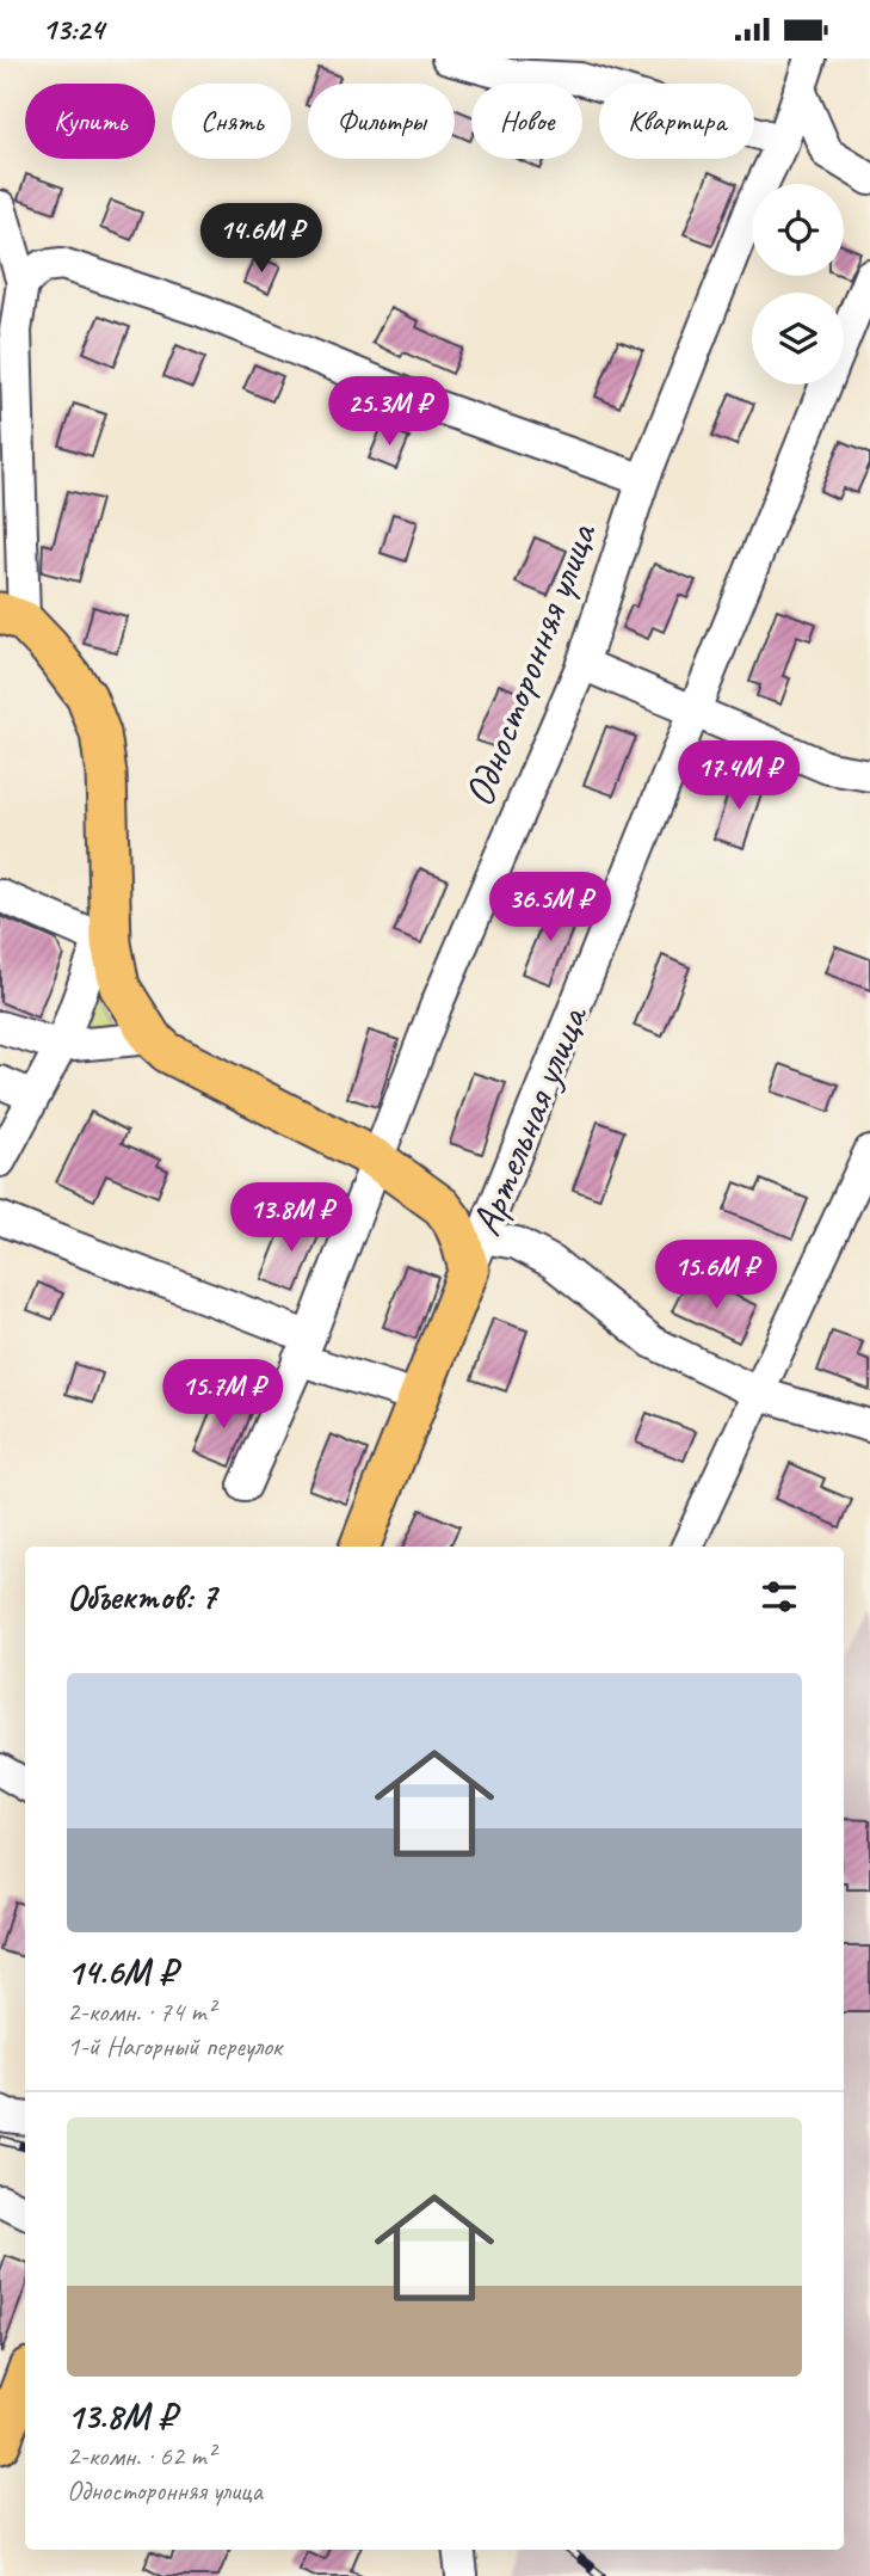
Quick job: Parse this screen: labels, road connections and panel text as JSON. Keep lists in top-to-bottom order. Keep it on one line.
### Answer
{"streets":{"main road":["Артельная улица"],"street":["Односторонняя улица"]},"page":{"status":"13:24","chip":["Купить","Снять","Фильтры","Новое","Квартира"],"price":["14.6M ₽","25.3M ₽","17.4M ₽","36.5M ₽","13.8M ₽","15.6M ₽","15.7M ₽"],"heading":"Объектов: 7","list":[{"name":"14.6M ₽","note":"2-комн. · 74 m² · 1-й Нагорный переулок"},{"name":"13.8M ₽","note":"2-комн. · 62 m² · Односторонняя улица"}]}}
